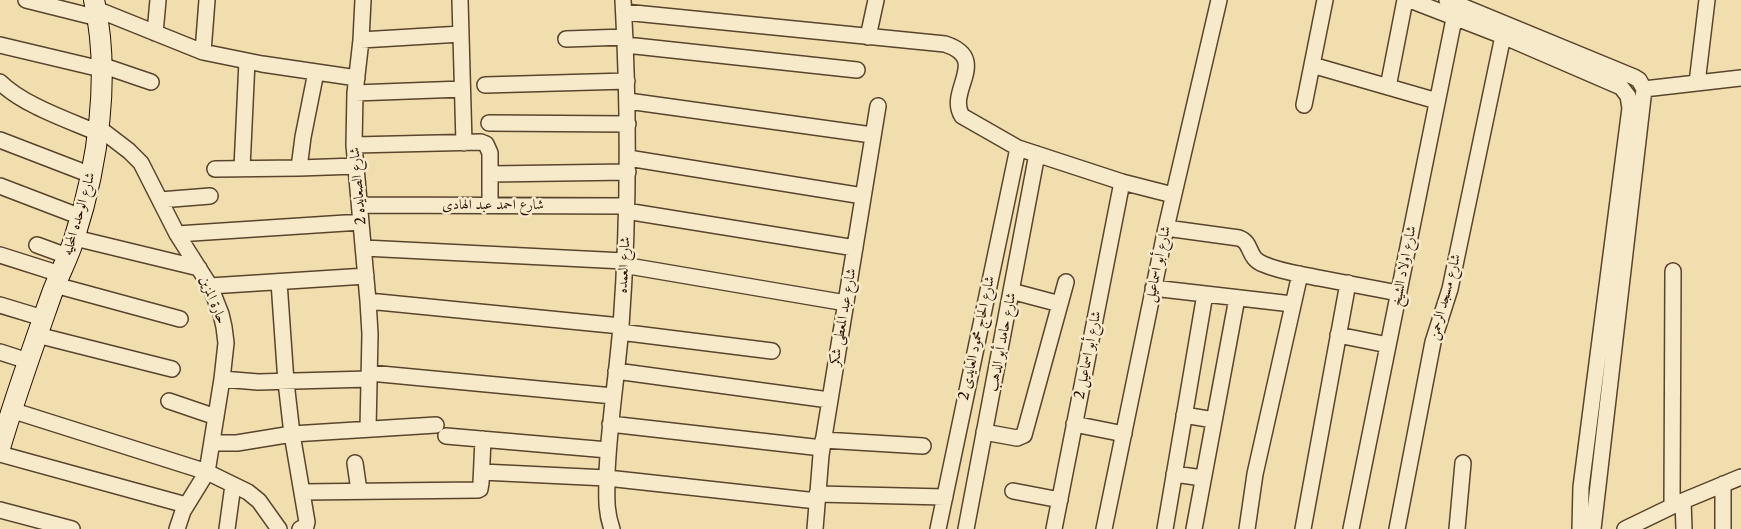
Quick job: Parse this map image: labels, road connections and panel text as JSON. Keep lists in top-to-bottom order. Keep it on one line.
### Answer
{"streets":{"street":["شارع الصعايده 2","شارع احمد عبد الهادى","شارع الوحده المحليه","شارع أبو اسماعيل","شارع العمده","شارع اولاد الشيخ","شارع مسجد الرحمن","حارة المزين","شارع عبد المعطى شكر","شارع الحاج محمود العايدى 2","شارع حامد أبو الدهب","شارع أبو اسماعيل 2"]},"crossings":[["شارع الصعايده 2","شارع احمد عبد الهادى"],["شارع احمد عبد الهادى","شارع العمده"],["شارع احمد عبد الهادى","شارع عبد المعطى شكر"],["شارع الوحده المحليه","حارة المزين"]]}
